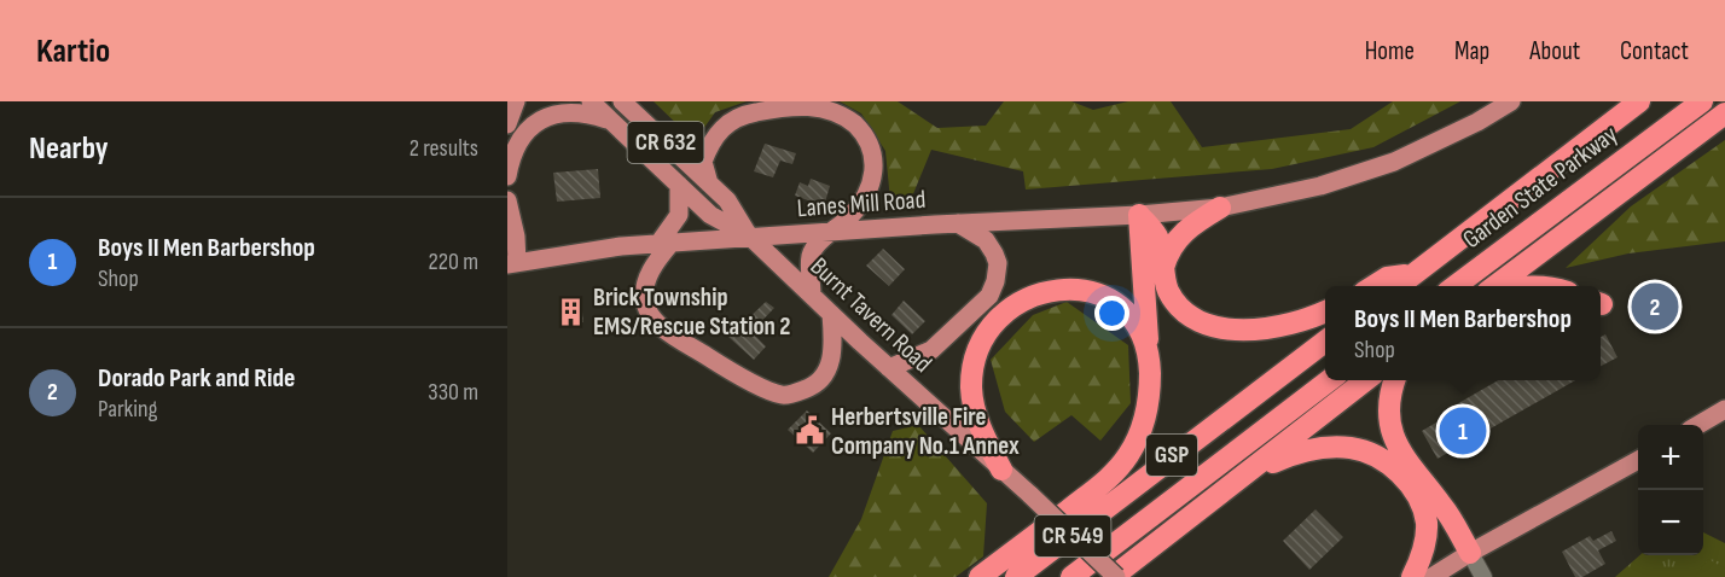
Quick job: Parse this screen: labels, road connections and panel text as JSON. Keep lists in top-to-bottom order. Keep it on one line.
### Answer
{"streets":{"highway":["Garden State Parkway","GSP"],"main road":["CR 632","Lanes Mill Road","Burnt Tavern Road","CR 549"]},"crossings":[["Lanes Mill Road","Burnt Tavern Road"]],"places":{"building":["Brick Township EMS/Rescue Station 2"],"public building":["Herbertsville Fire Company No.1 Annex"]},"page":{"header":"Kartio","nav":["Home","Map","About","Contact"],"heading":["Nearby","2 results"],"list":[{"mark":"1","name":"Boys II Men Barbershop","note":"Shop","value":"220 m"},{"mark":"2","name":"Dorado Park and Ride","note":"Parking","value":"330 m"}],"pins":["2","1"],"popup":["Boys II Men Barbershop","Shop"],"map_buttons":["+","−"]}}
